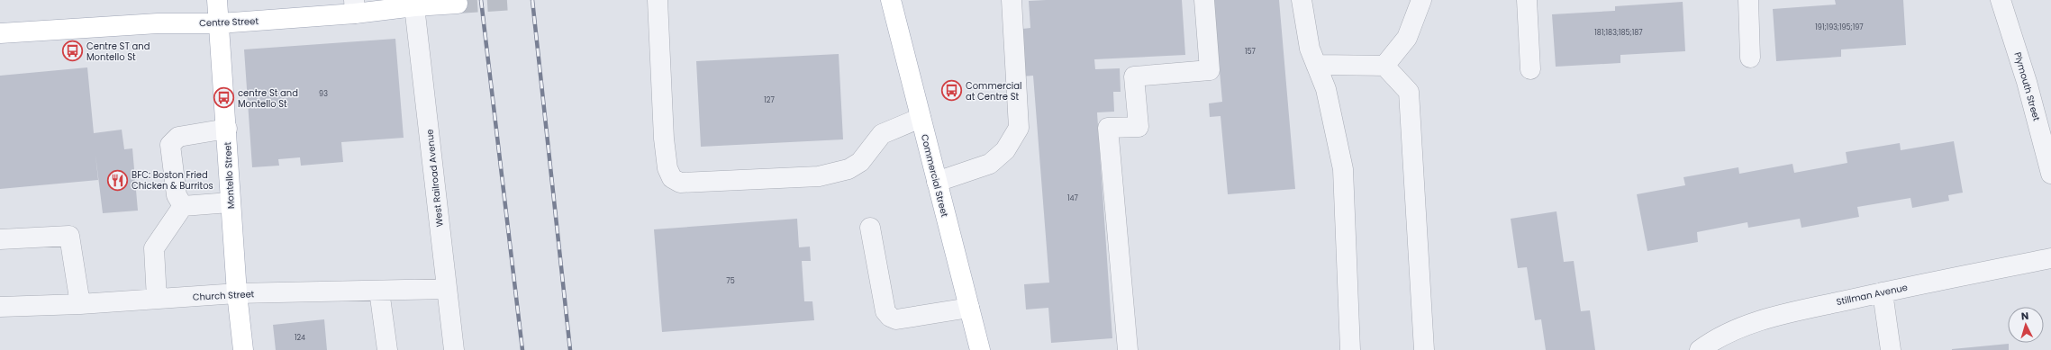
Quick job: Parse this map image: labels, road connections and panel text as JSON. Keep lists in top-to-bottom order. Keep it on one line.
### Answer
{"streets":{"main road":["Centre Street","Montello Street","Commercial Street"],"street":["Plymouth Street","West Railroad Avenue","Stillman Avenue","Church Street"]},"crossings":[["Centre Street","Montello Street"],["Centre Street","West Railroad Avenue"],["Montello Street","Church Street"],["West Railroad Avenue","Church Street"]],"places":{"bus stop":["Centre ST and Montello St","Commercial at Centre St","centre St and Montello St"],"restaurant":["BFC: Boston Fried Chicken & Burritos"]},"house_numbers":["191;193;195;197","181;183;185;187","157","93","127","147","75","124"],"north":"top"}
